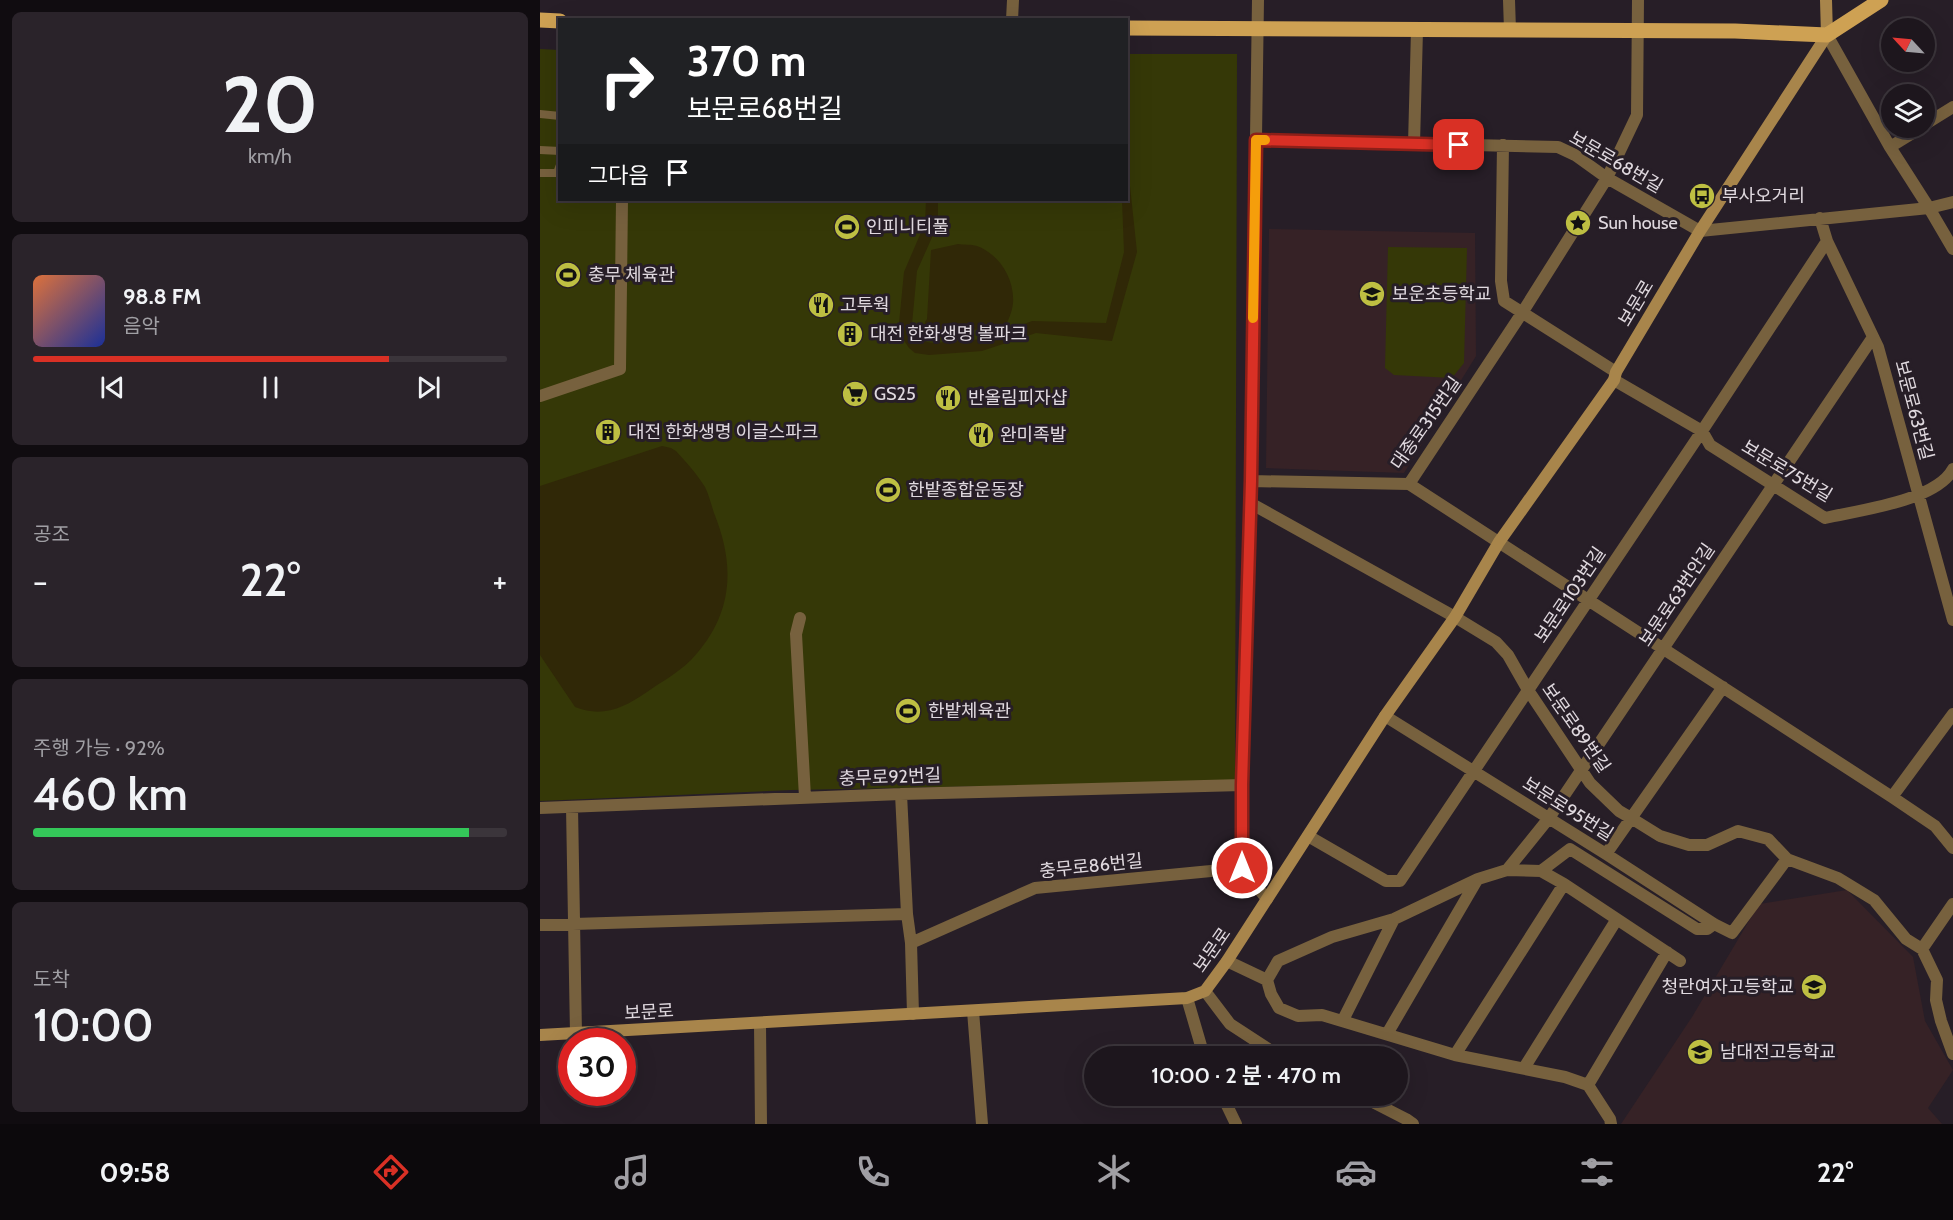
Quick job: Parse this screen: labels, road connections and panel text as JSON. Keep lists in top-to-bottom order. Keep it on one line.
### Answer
{"streets":{"main road":["보문로"],"street":["보문로68번길","보문로63번길","대종로315번길","보문로75번길","보문로103번길","보문로63번안길","보문로89번길","충무로92번길","보문로95번길","충무로86번길"]},"crossings":[["보문로68번길","보문로"],["보문로68번길","대종로315번길"],["보문로","보문로75번길"],["보문로","보문로103번길"],["보문로","보문로89번길"],["보문로","보문로95번길"],["보문로63번길","보문로75번길"],["보문로63번길","보문로103번길"],["보문로63번길","보문로63번안길"],["대종로315번길","보문로75번길"],["보문로75번길","보문로103번길"],["보문로75번길","보문로63번안길"],["보문로103번길","보문로89번길"],["보문로103번길","보문로95번길"],["보문로63번안길","보문로89번길"],["보문로63번안길","보문로95번길"],["보문로89번길","보문로95번길"]],"places":{"bus stop":["부사오거리"],"place":["Sun house"],"sports":["인피니티풀","충무 체육관","한밭종합운동장","한밭체육관"],"school or university":["보운초등학교","청란여자고등학교","남대전고등학교"],"restaurant":["고투웍","반올림피자샵","완미족발"],"building":["대전 한화생명 볼파크","대전 한화생명 이글스파크"],"supermarket":["GS25"]},"north":"top left","page":{"tile":[["20","km/h"],"공조",["주행 가능 · 92%","460 km"],["도착","10:00"]],"turn":["370 m","보문로68번길"],"then":"그다음","song":["98.8 FM","음악"],"heat":["−","22°","+"],"limit":"30","trip":"10:00 · 2 분 · 470 m","tabs":["09:58","22°"]}}
